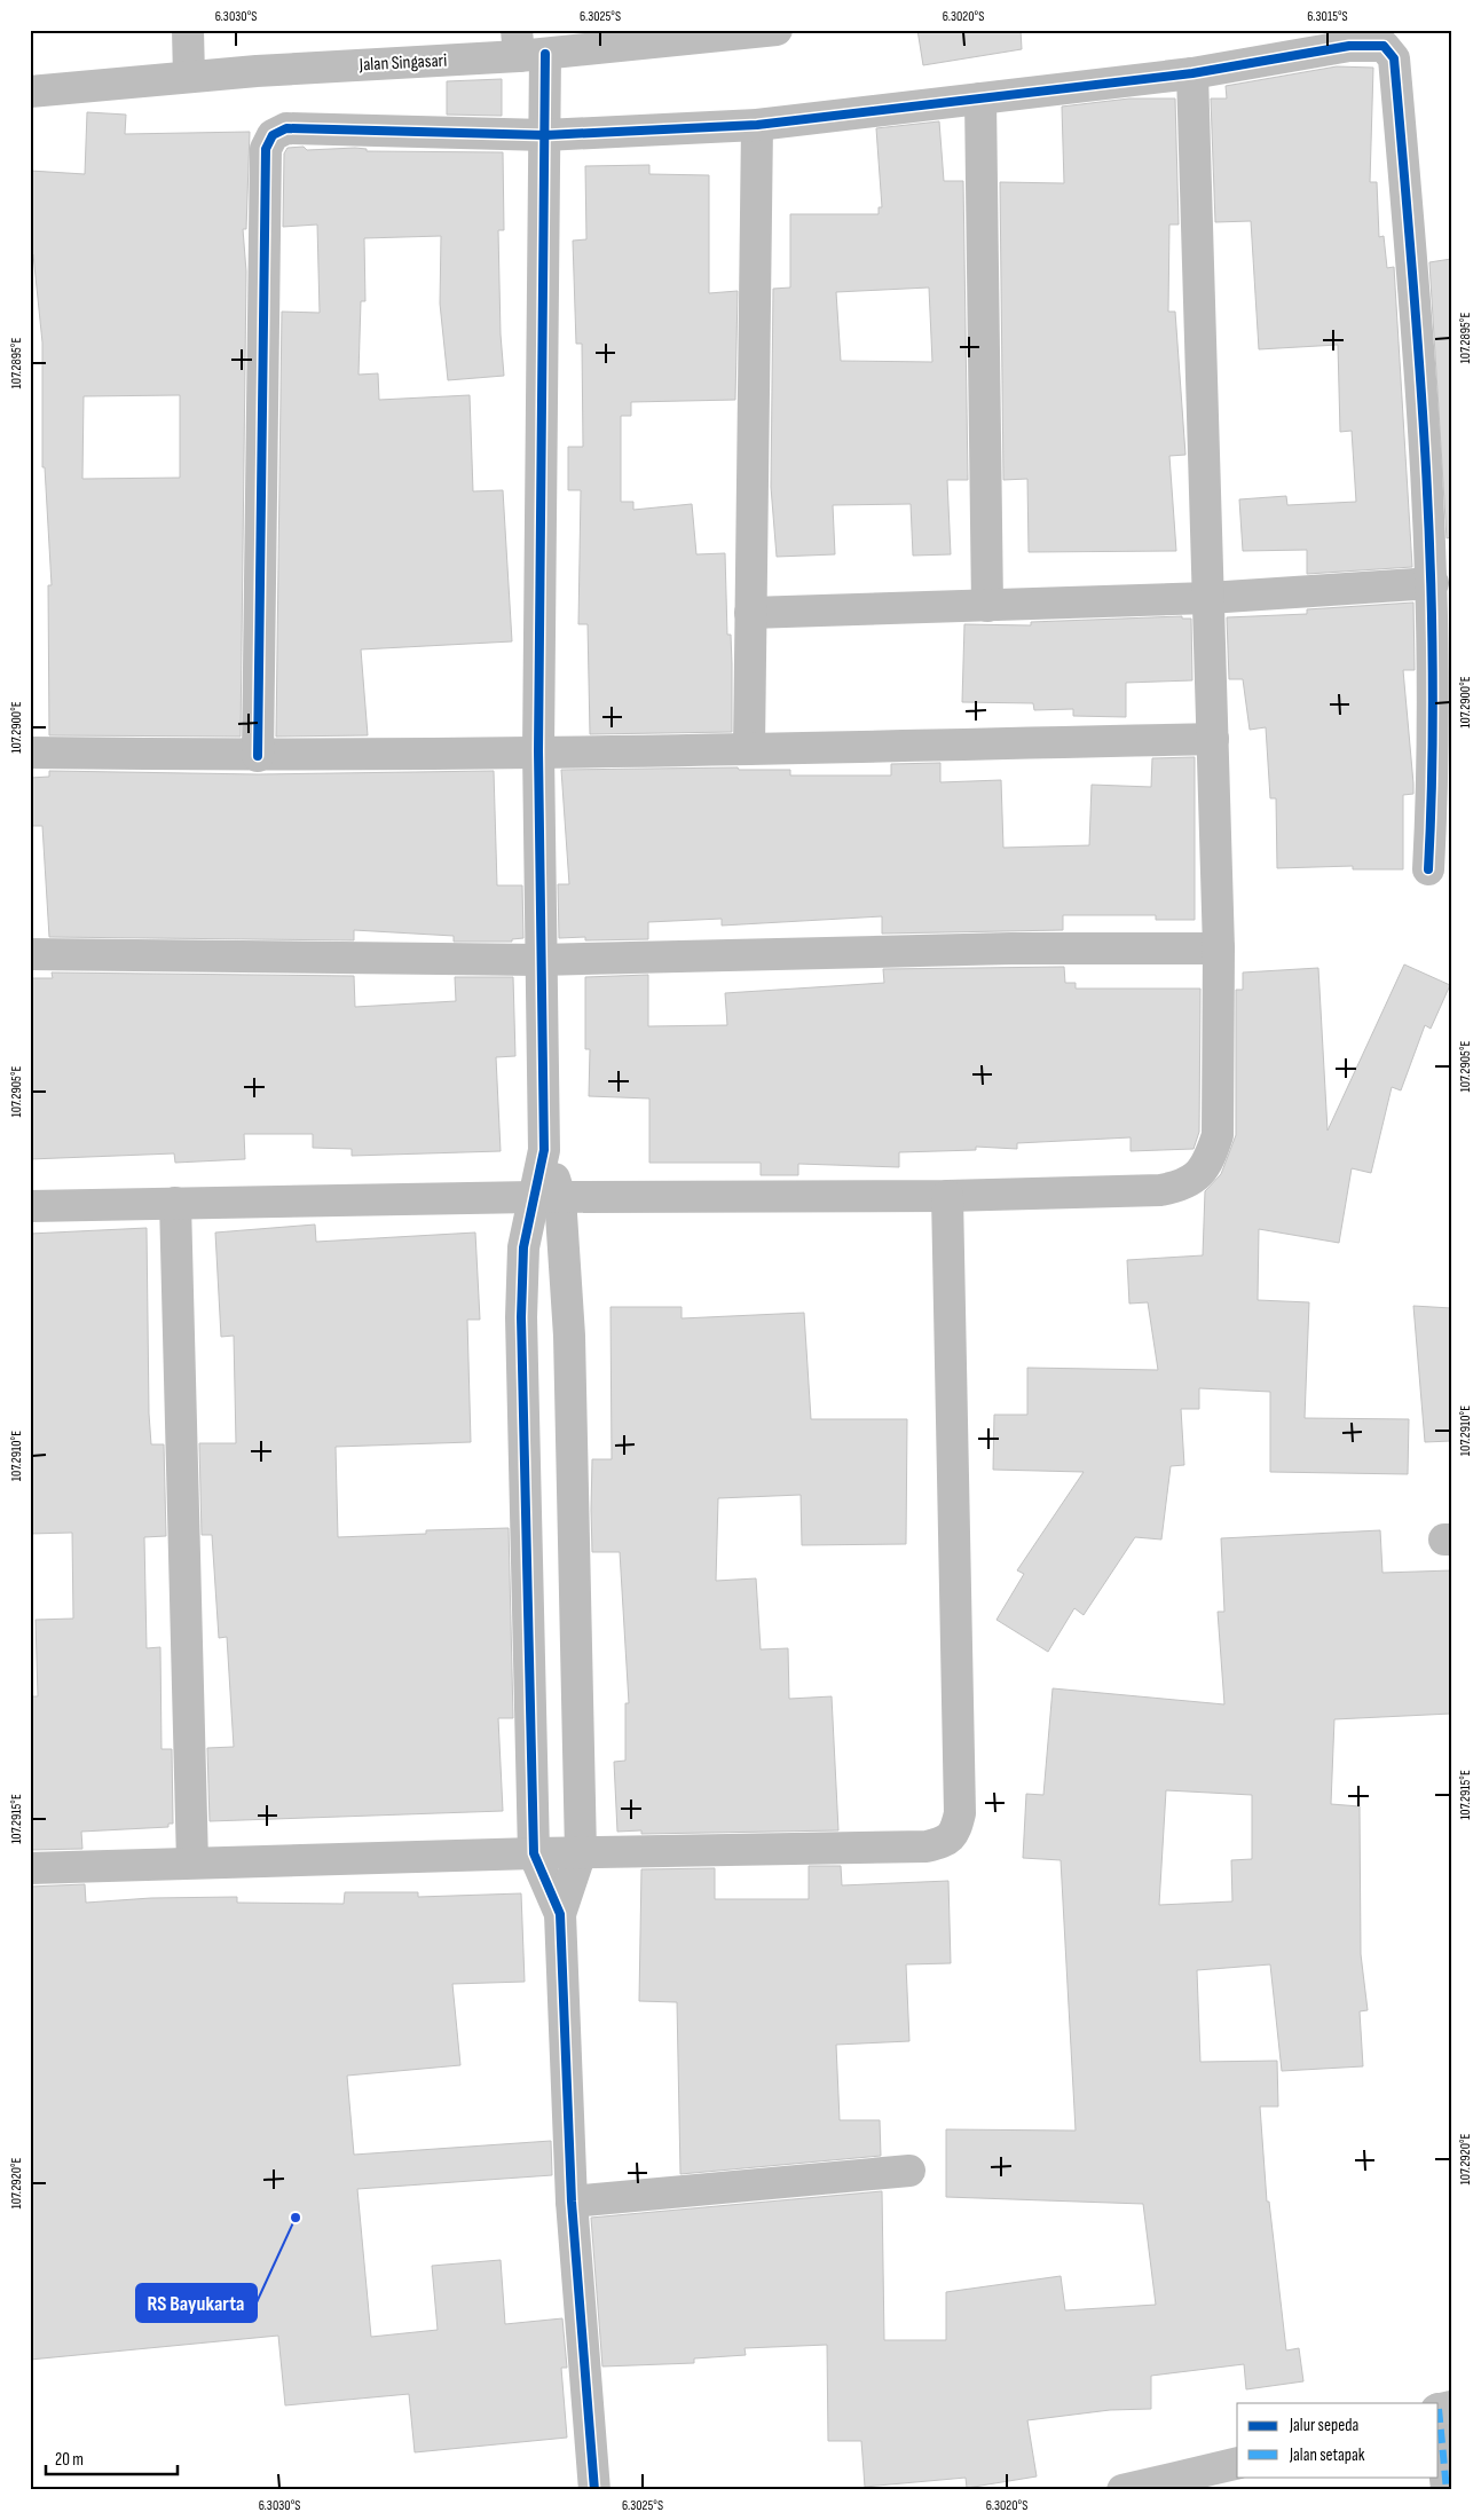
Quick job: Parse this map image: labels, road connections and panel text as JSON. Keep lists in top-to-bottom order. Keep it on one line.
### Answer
{"streets":{"street":["Jalan Singasari"]},"places":["RS Bayukarta"],"legend":["Jalur sepeda","Jalan setapak"],"scale_bar":"20 m","coordinates":["6.3030°S","6.3025°S","6.3020°S","6.3015°S","107.2895°E","107.2900°E","107.2905°E","107.2910°E","107.2915°E","107.2920°E"]}
